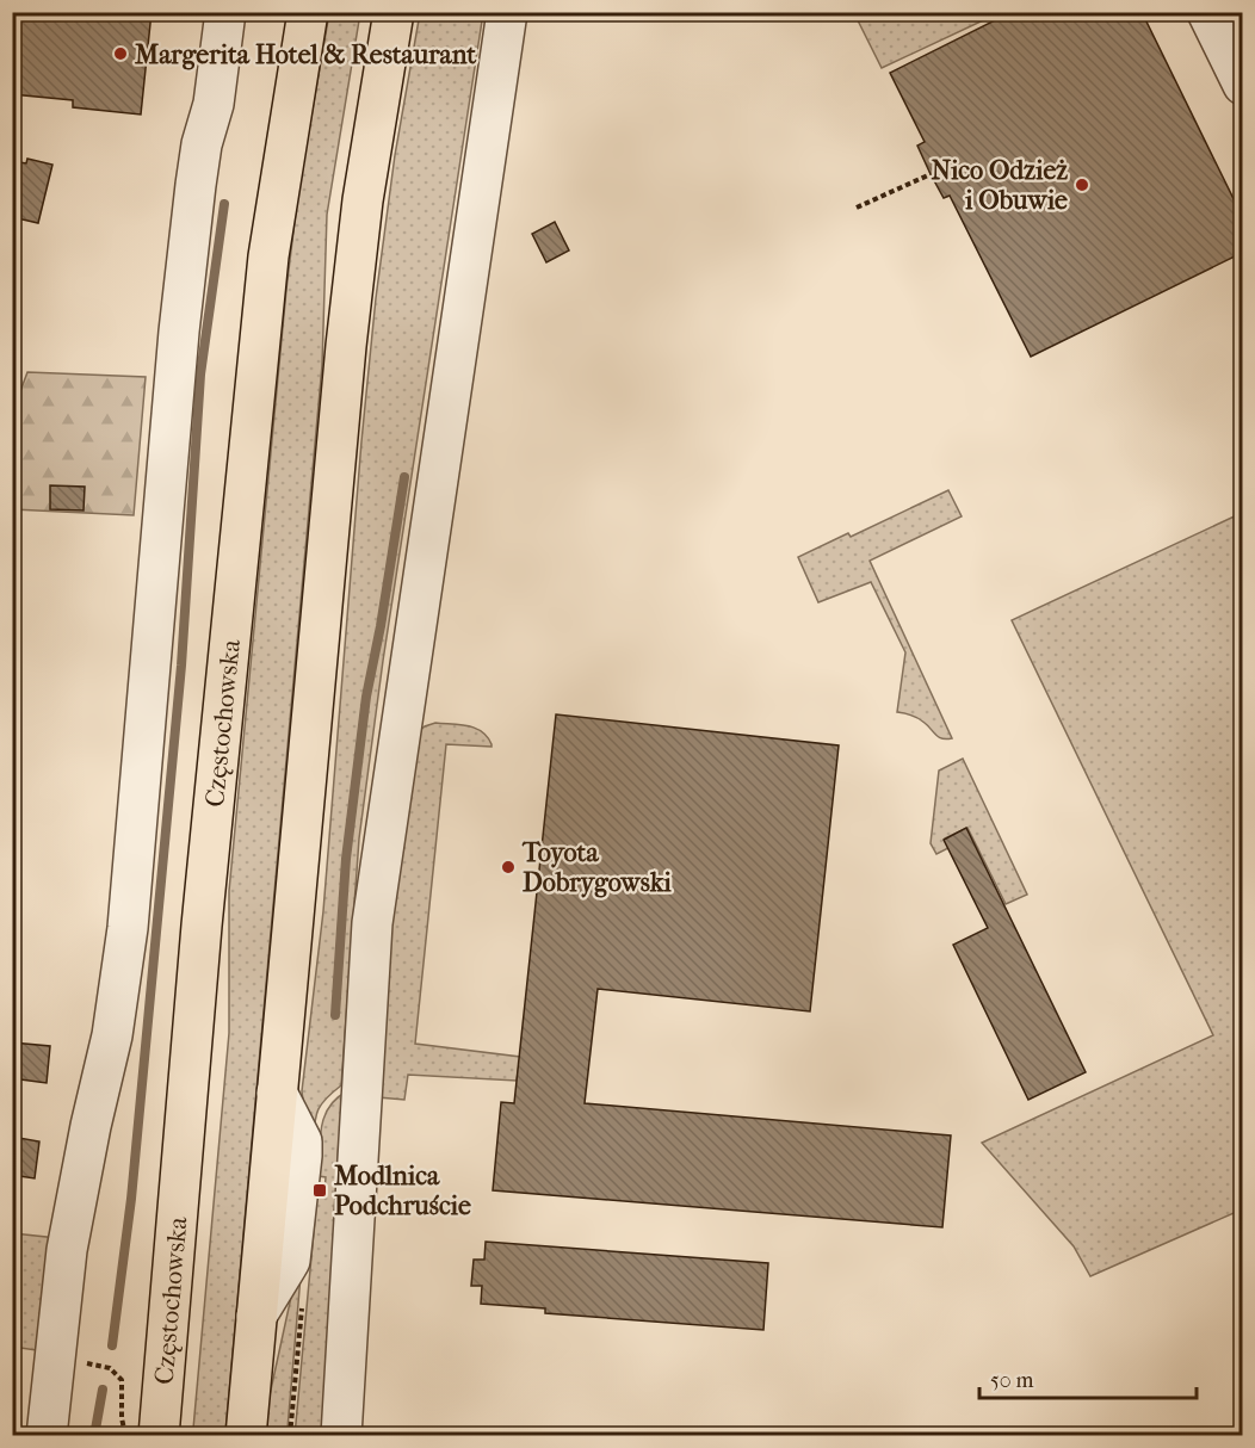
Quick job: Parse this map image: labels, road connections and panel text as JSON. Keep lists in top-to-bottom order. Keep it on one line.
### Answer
{"streets":{"main road":["Częstochowska"]},"places":{"other":["Margerita Hotel & Restaurant","Nico Odzież i Obuwie","Toyota Dobrygowski"],"transit":["Modlnica Podchruście"]},"scale_bar":"50 m"}
